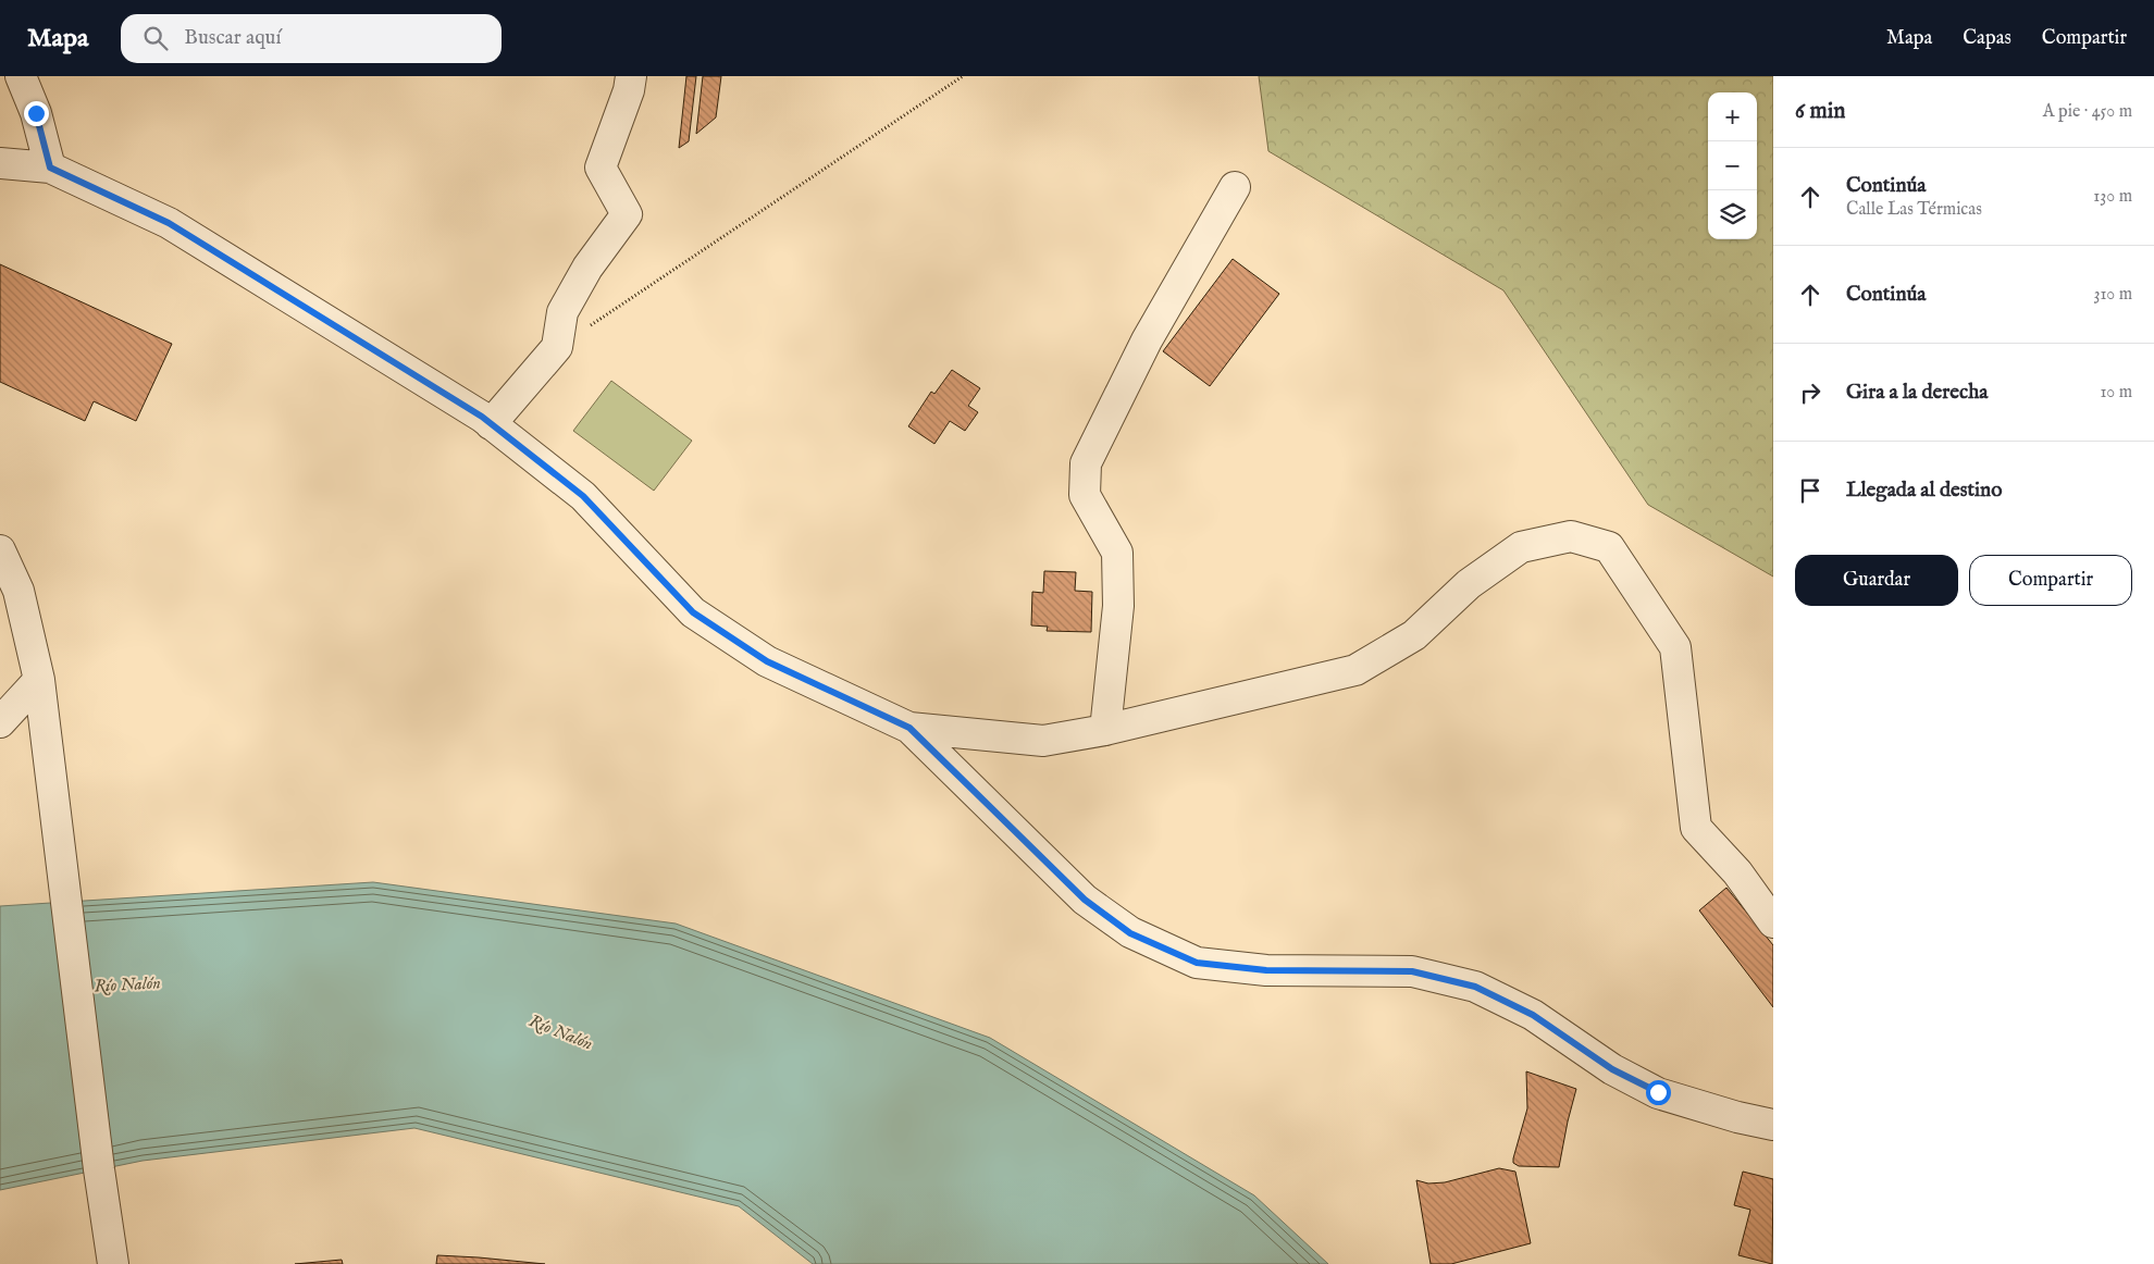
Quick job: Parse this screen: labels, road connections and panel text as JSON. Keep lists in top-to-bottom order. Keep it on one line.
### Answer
{"water":["Río Nalón"],"page":{"header":"Mapa","search":"Buscar aquí","nav":["Mapa","Capas","Compartir"],"heading":["6 min","A pie · 450 m"],"map_buttons":["+","−"],"list":[["Continúa","Calle Las Térmicas","130 m"],["Continúa","310 m"],["Gira a la derecha","10 m"],"Llegada al destino"],"buttons":["Guardar","Compartir"]}}
